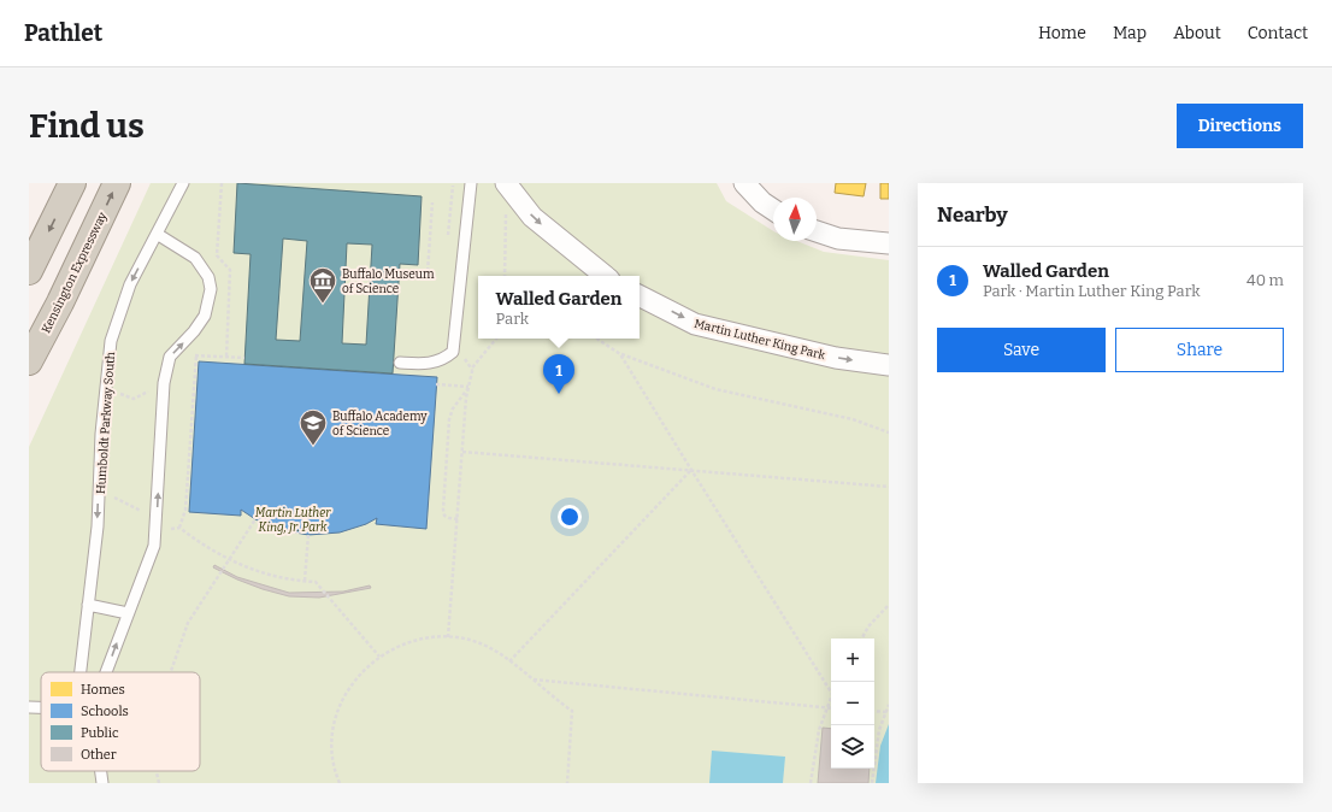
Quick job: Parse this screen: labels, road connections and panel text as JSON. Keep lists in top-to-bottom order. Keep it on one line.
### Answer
{"streets":{"highway":["Kensington Expressway"],"street":["Martin Luther King Park"],"lane":["Humboldt Parkway South"]},"one_way":["Martin Luther King Park"],"parks":["Martin Luther King, Jr. Park"],"places":{"museum":["Buffalo Museum of Science"],"school or university":["Buffalo Academy of Science"]},"legend":["Homes","Schools","Public","Other"],"north":"top","page":{"header":"Pathlet","nav":["Home","Map","About","Contact"],"buttons":["Directions",["Save","Share"]],"title":"Find us","heading":"Nearby","list":[{"mark":"1","name":"Walled Garden","note":"Park · Martin Luther King Park","value":"40 m"}],"popup":["Walled Garden","Park"],"pins":"1","map_buttons":["+","−"]}}
